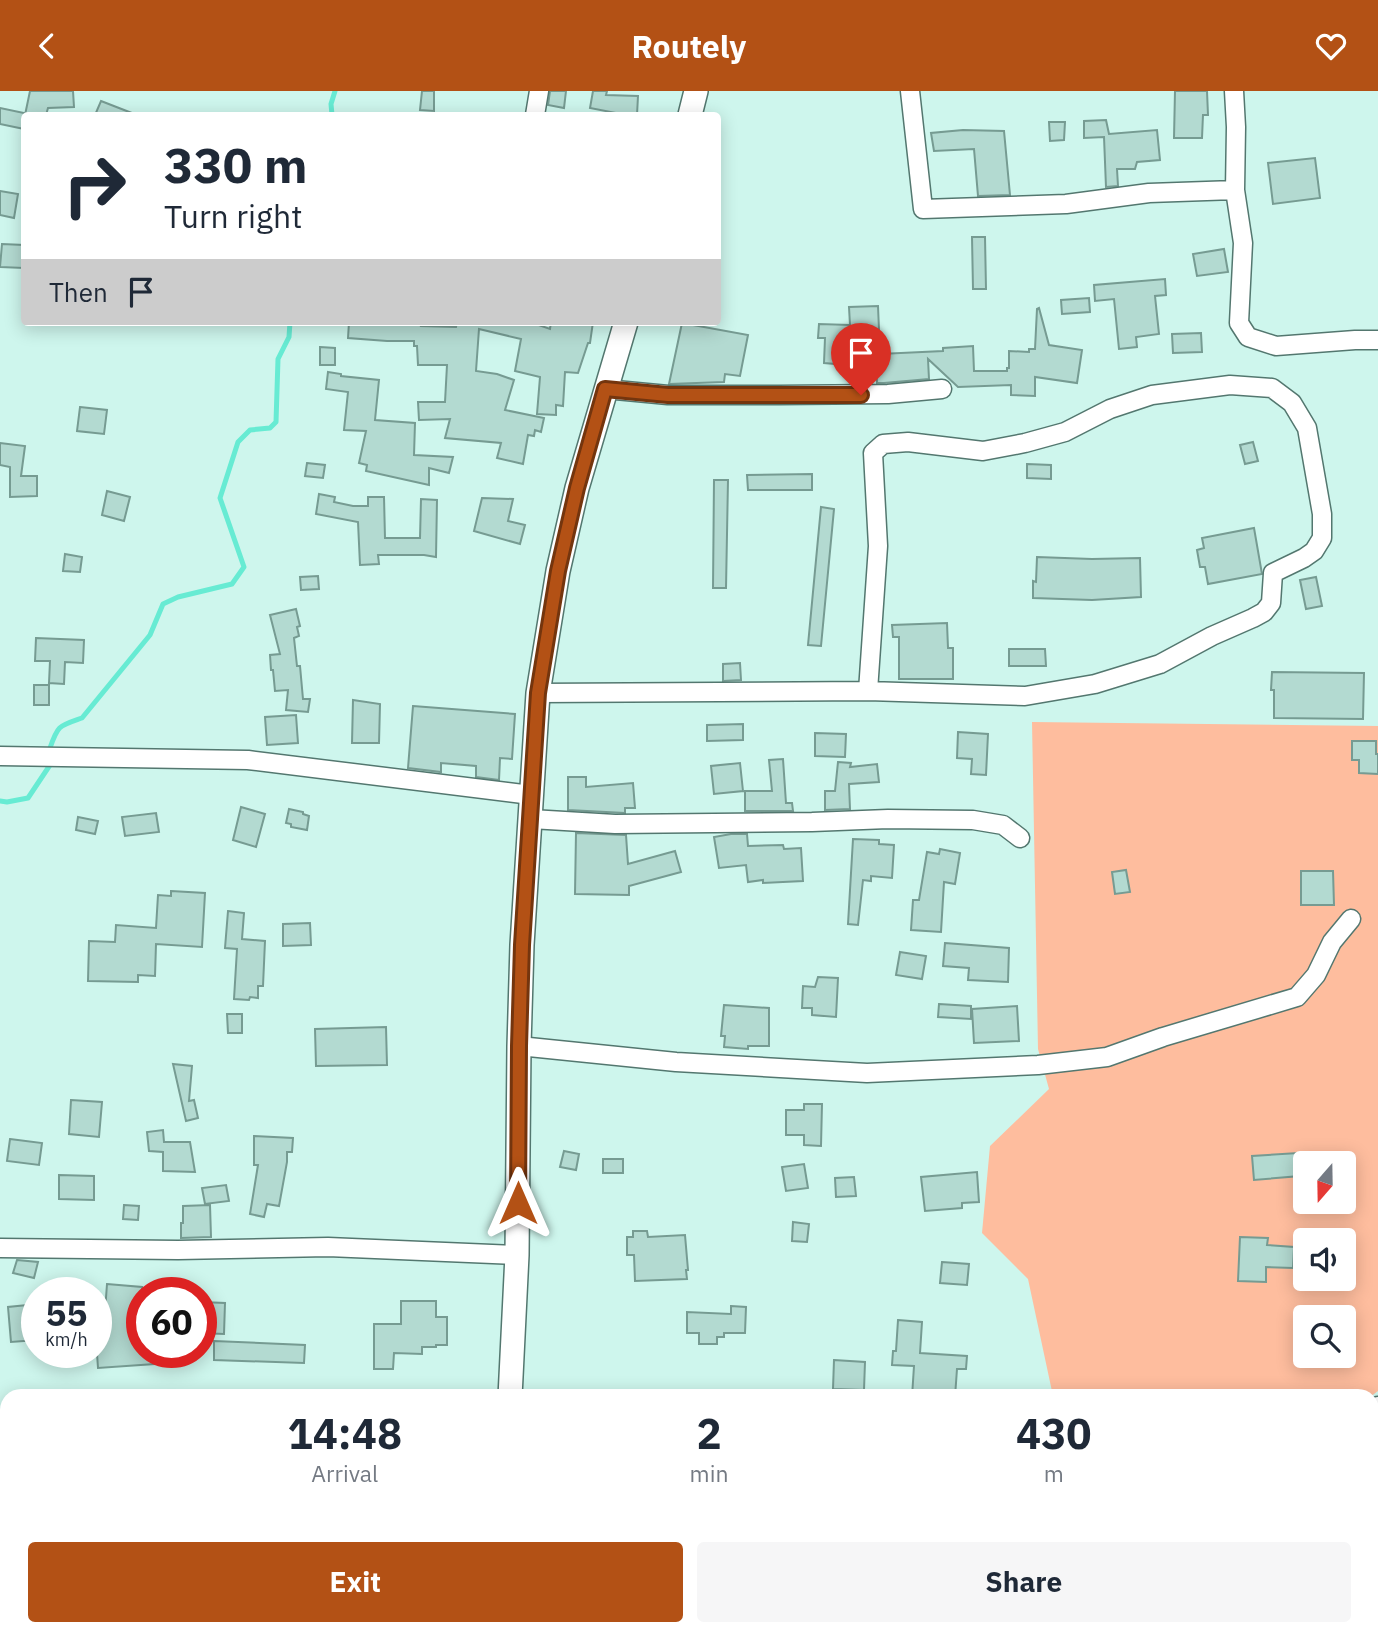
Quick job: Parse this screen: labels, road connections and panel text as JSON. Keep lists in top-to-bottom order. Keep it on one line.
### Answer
{"north":"bottom","page":{"header":"Routely","turn":["330 m","Turn right"],"then":"Then","speed":"55 km/h","limit":"60","eta":["14:48","Arrival","2","min","430","m"],"buttons":["Exit","Share"]}}
